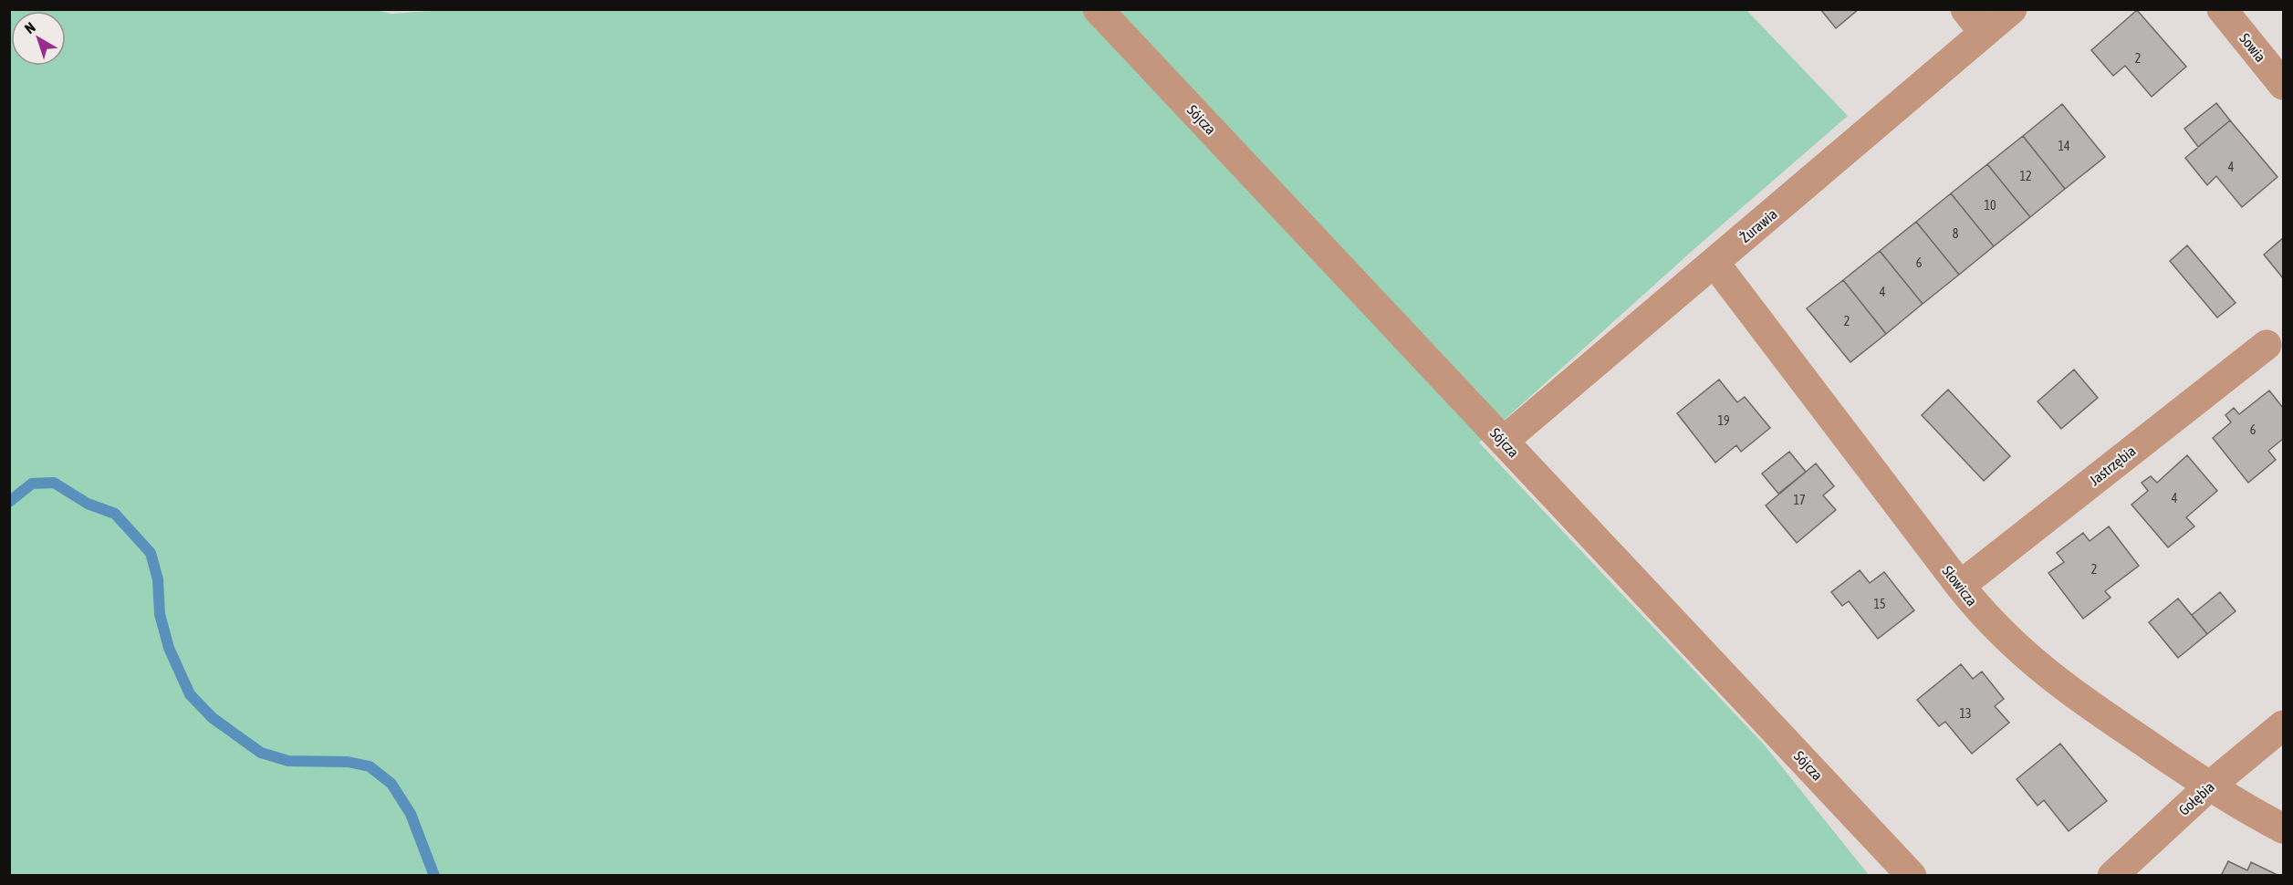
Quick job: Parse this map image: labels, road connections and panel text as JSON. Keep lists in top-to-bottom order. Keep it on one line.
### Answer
{"streets":{"street":["Sowia","Sójcza","Żurawia","Jastrzębia","Słowicza","Gołębia"]},"crossings":[["Sójcza","Żurawia"],["Żurawia","Słowicza"],["Jastrzębia","Słowicza"],["Słowicza","Gołębia"]],"house_numbers":["2","14","4","12","10","8","6","4","2","19","6","4","17","2","15","13"],"north":"top left"}
